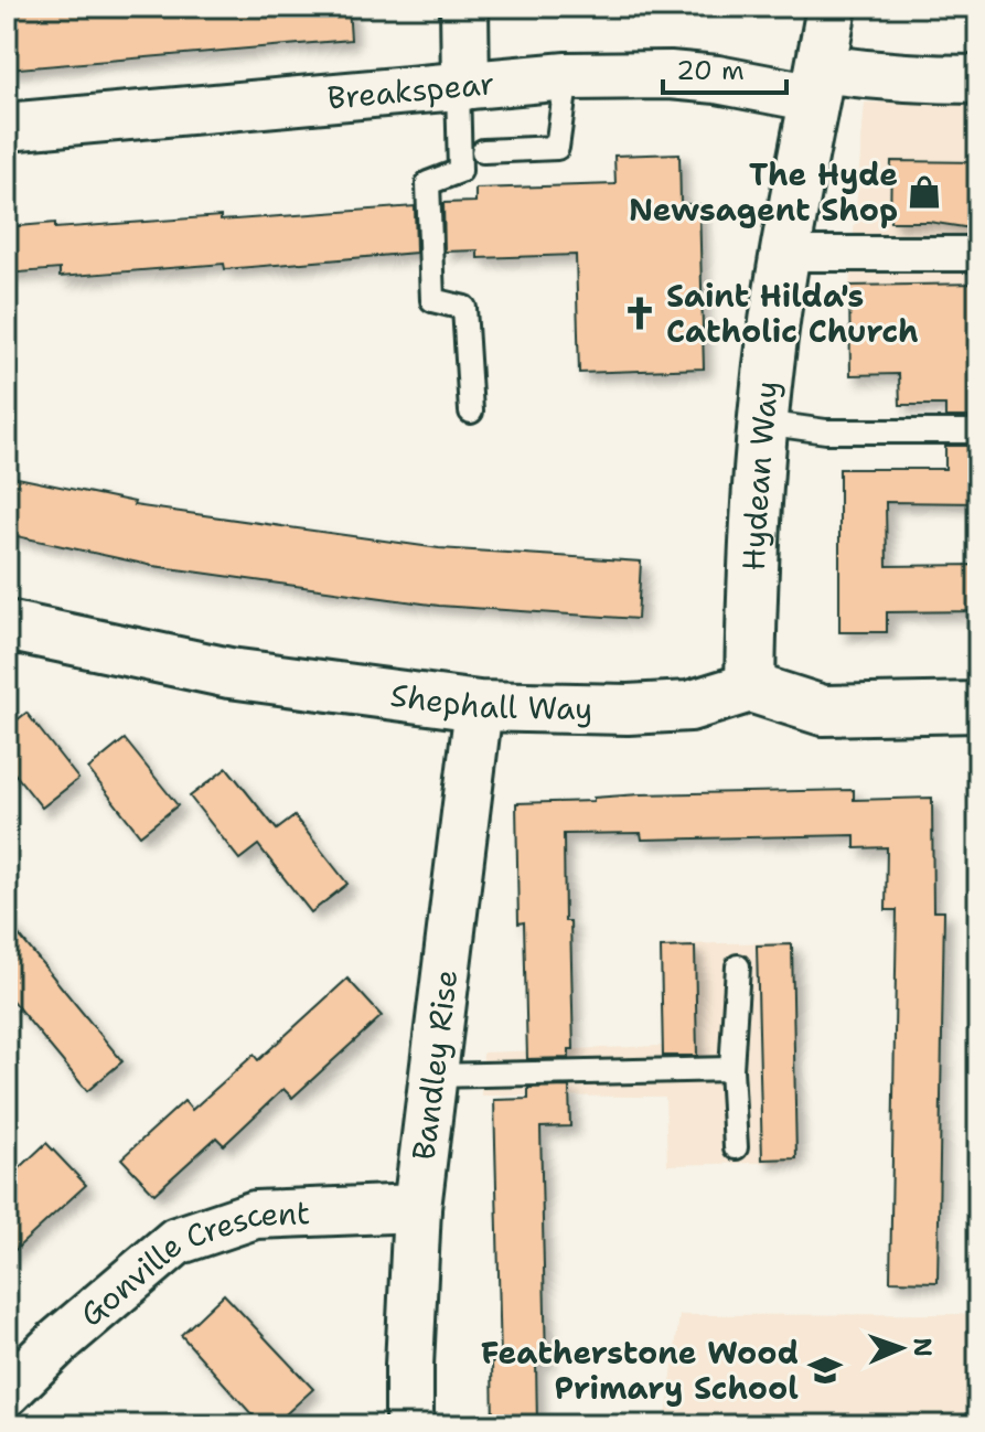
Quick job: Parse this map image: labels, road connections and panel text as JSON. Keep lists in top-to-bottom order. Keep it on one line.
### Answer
{"streets":{"street":["Breakspear","Hydean Way","Shephall Way","Bandley Rise","Gonville Crescent"]},"crossings":[["Breakspear","Hydean Way"],["Hydean Way","Shephall Way"],["Shephall Way","Bandley Rise"],["Bandley Rise","Gonville Crescent"]],"places":{"shop":["The Hyde Newsagent Shop"],"church":["Saint Hilda's Catholic Church"],"school or university":["Featherstone Wood Primary School"]},"scale_bar":"20 m","north":"right"}
